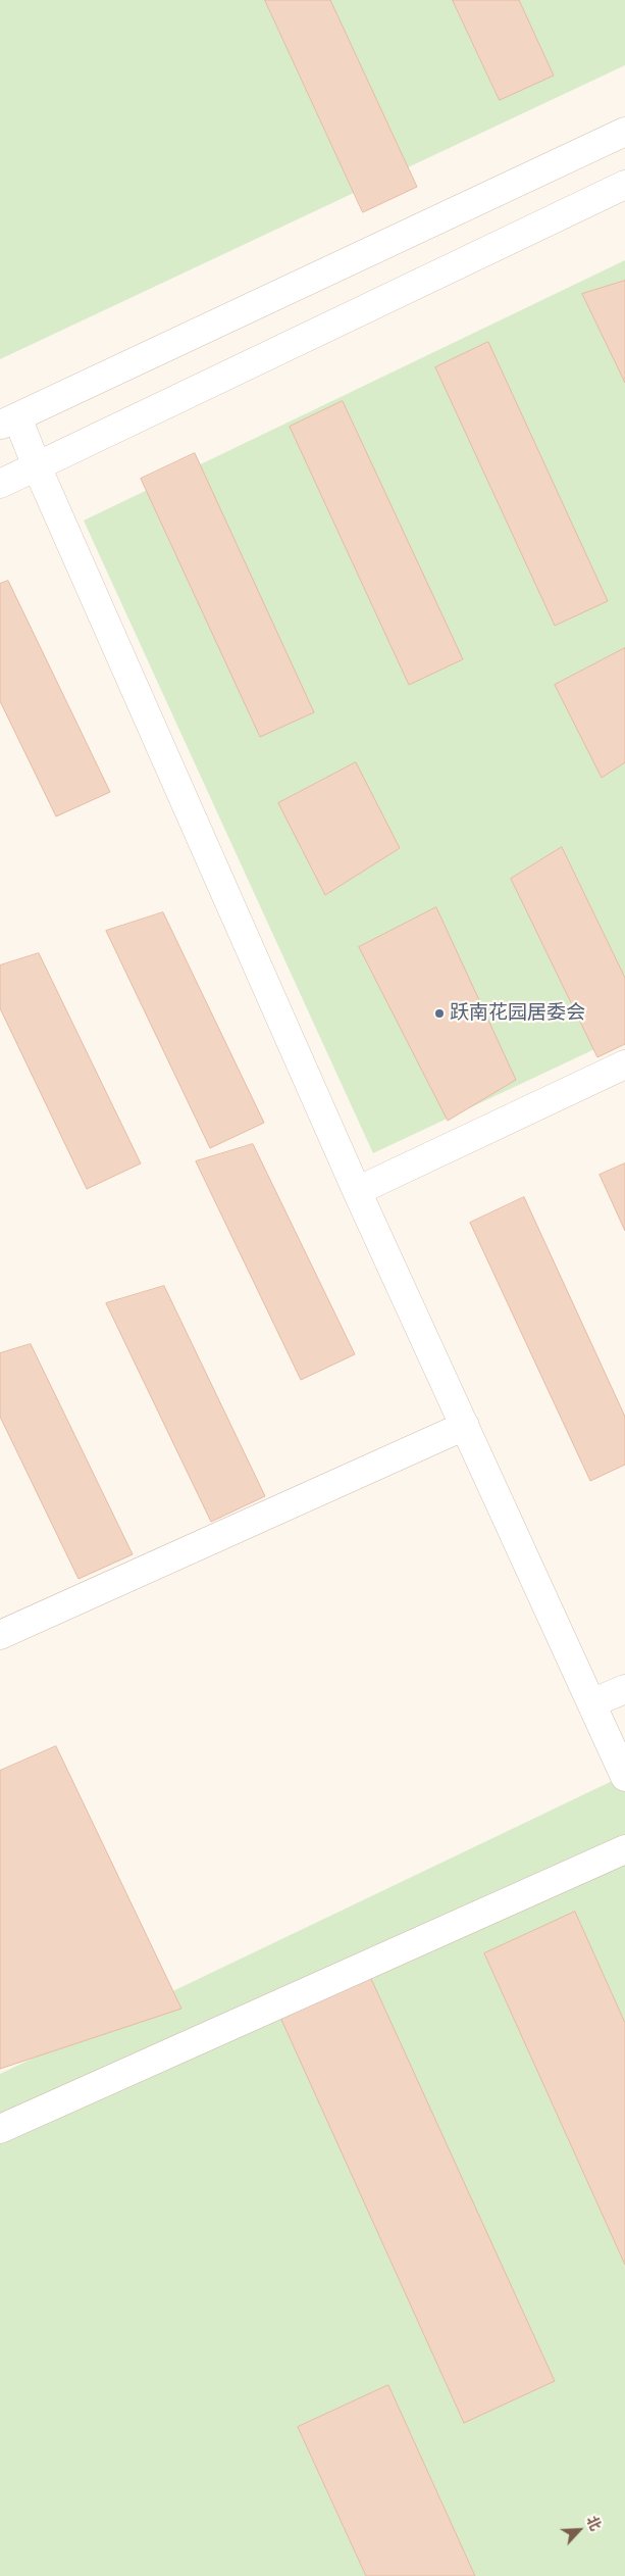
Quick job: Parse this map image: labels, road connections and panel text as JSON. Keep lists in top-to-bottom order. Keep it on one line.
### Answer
{"places":["跃南花园居委会"],"north":"top right"}
